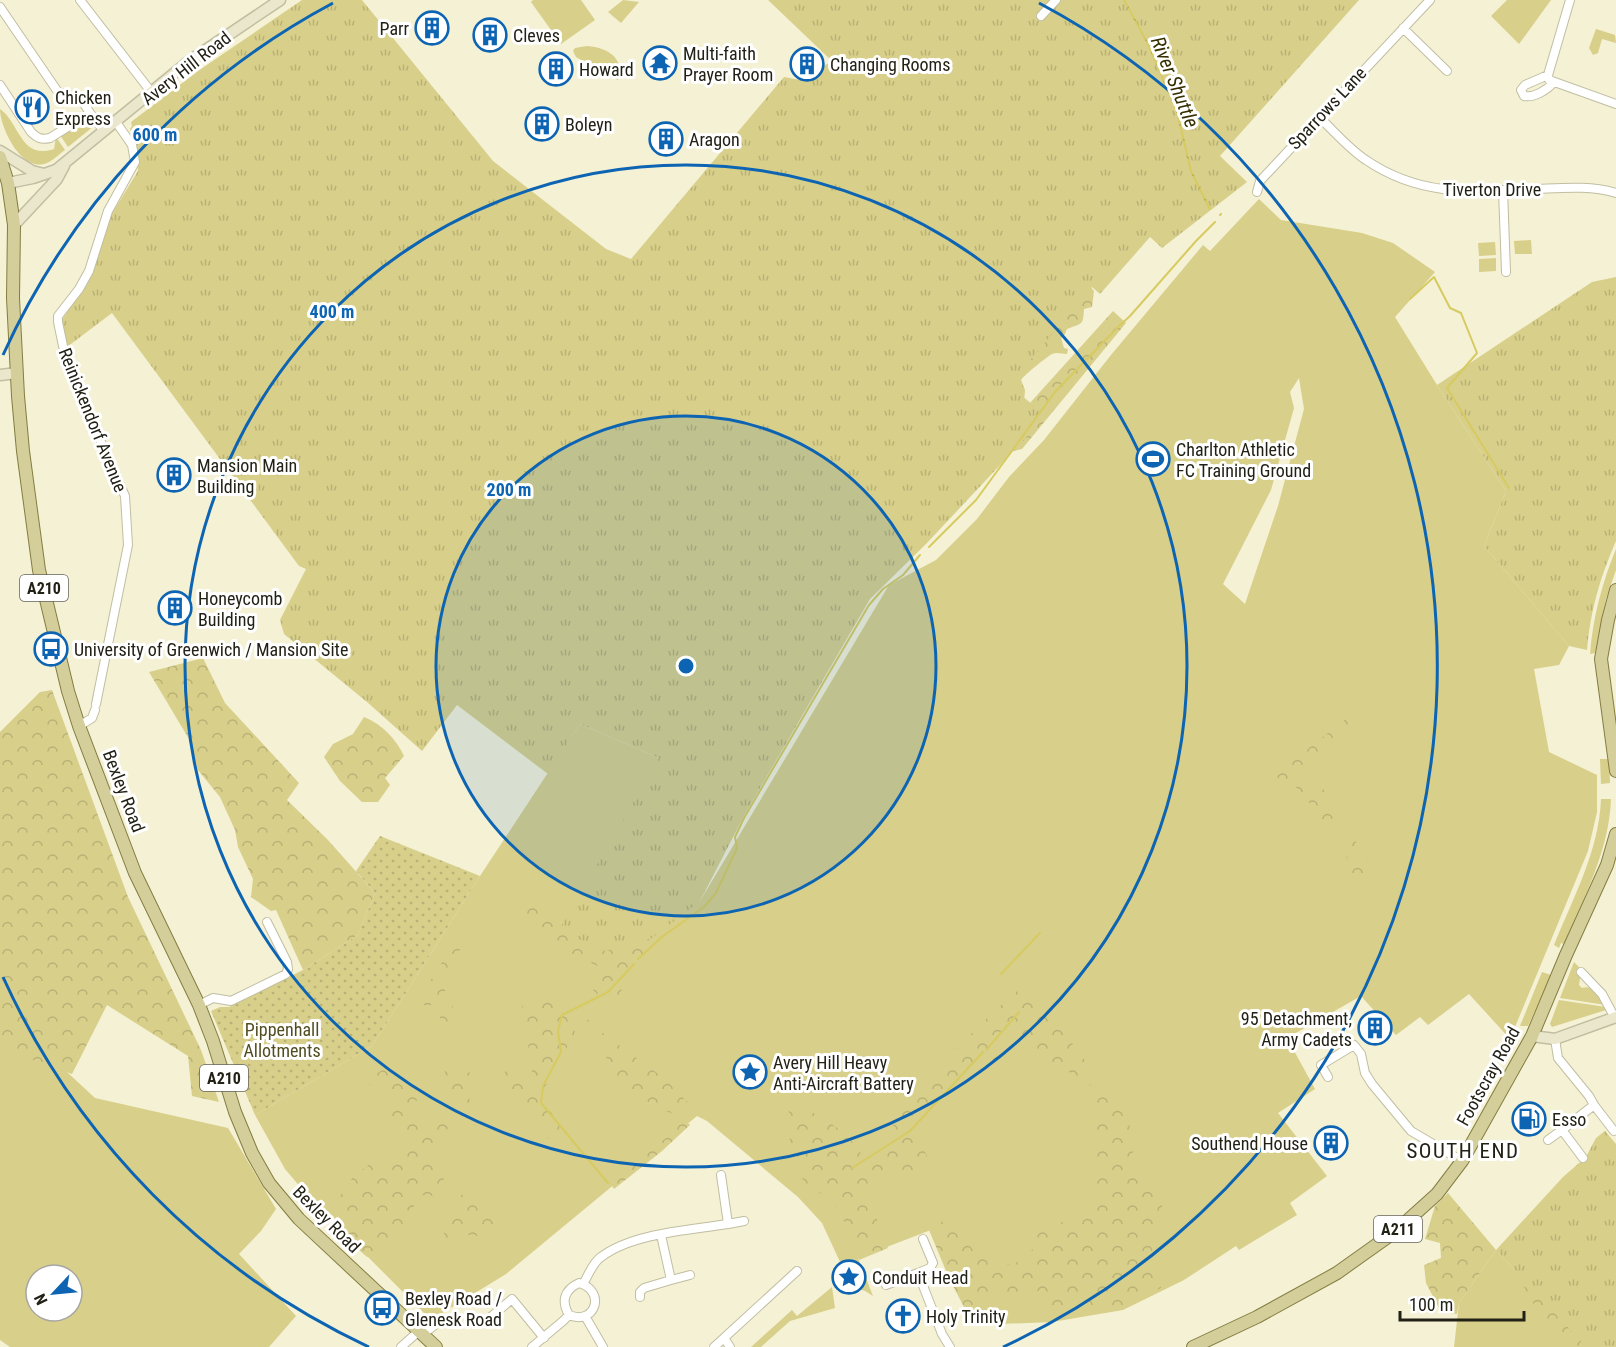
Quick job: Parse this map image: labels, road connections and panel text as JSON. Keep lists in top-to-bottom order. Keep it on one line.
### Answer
{"streets":{"main road":["Avery Hill Road","A210","Bexley Road","Footscray Road","A211"],"street":["Sparrows Lane","Tiverton Drive","Reinickendorf Avenue"]},"crossings":[["Avery Hill Road","Reinickendorf Avenue"],["Avery Hill Road","Bexley Road"],["Sparrows Lane","Tiverton Drive"],["Reinickendorf Avenue","Bexley Road"]],"districts":["SOUTH END"],"water":["River Shuttle"],"parks":["Pippenhall Allotments"],"places":{"building":["Parr","Cleves","Changing Rooms","Howard","Boleyn","Aragon","Mansion Main Building","Honeycomb Building","95 Detachment, Army Cadets","Southend House"],"temple":["Multi-faith Prayer Room"],"restaurant":["Chicken Express"],"sports":["Charlton Athletic FC Training Ground"],"bus stop":["University of Greenwich / Mansion Site","Bexley Road / Glenesk Road"],"place":["Avery Hill Heavy Anti-Aircraft Battery","Conduit Head"],"fuel station":["Esso"],"church":["Holy Trinity"]},"scale_bar":"100 m","north":"bottom left","rings":["600 m","400 m","200 m"]}
